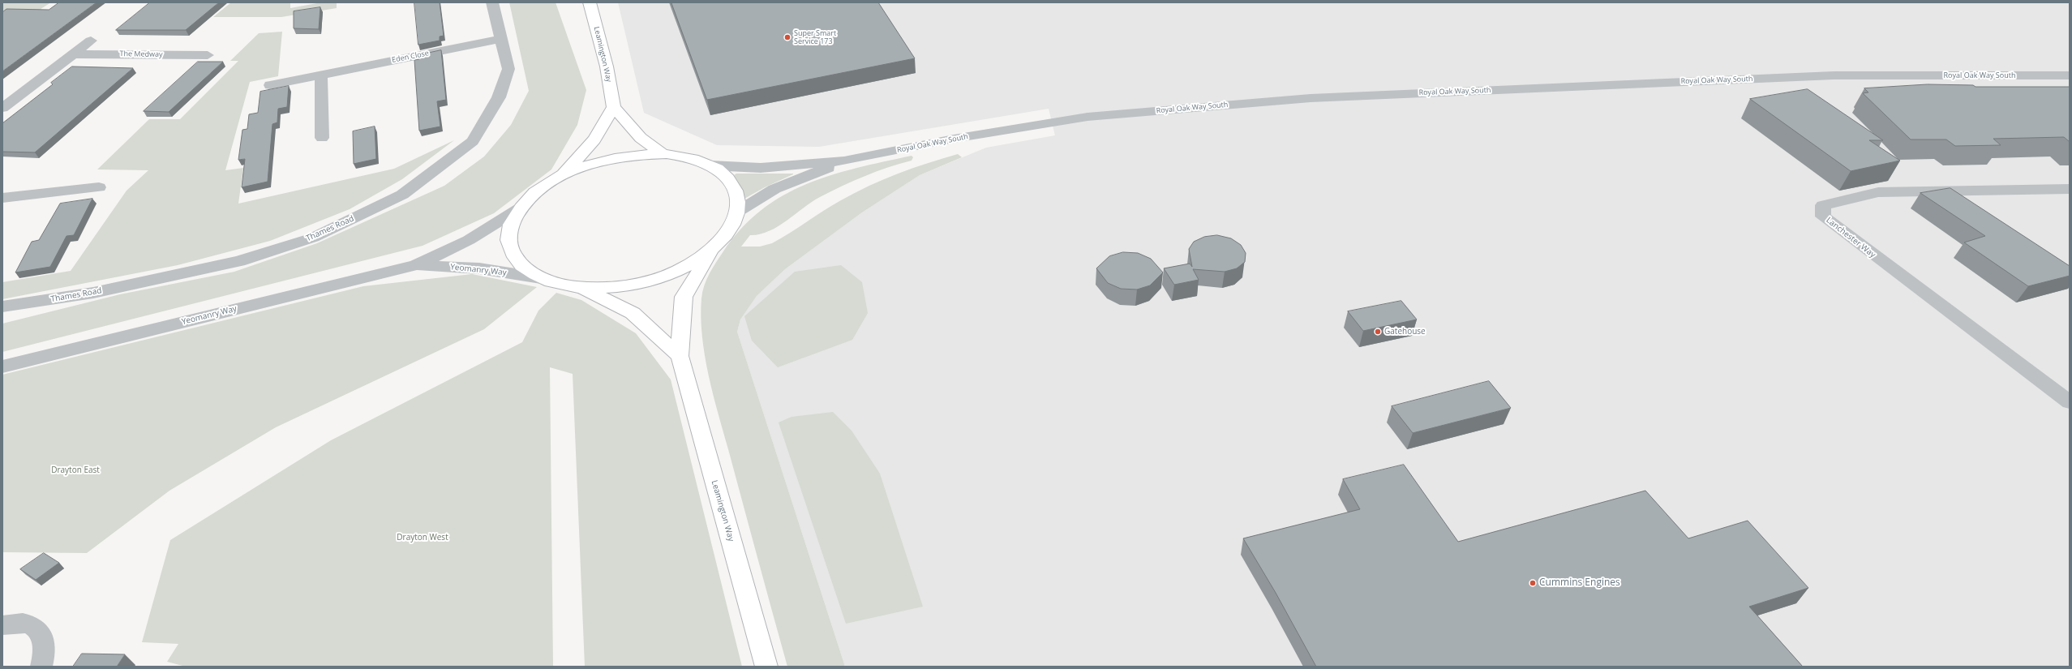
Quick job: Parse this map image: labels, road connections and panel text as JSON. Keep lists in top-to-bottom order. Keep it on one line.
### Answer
{"streets":{"highway":["Leamington Way"],"street":["The Medway","Eden Close","Royal Oak Way South","Thames Road","Lanchester Way","Yeomanry Way"]},"crossings":[["Eden Close","Thames Road"]],"parks":["Drayton East","Drayton West"],"places":["Super Smart Service 173","Gatehouse","Cummins Engines"]}
